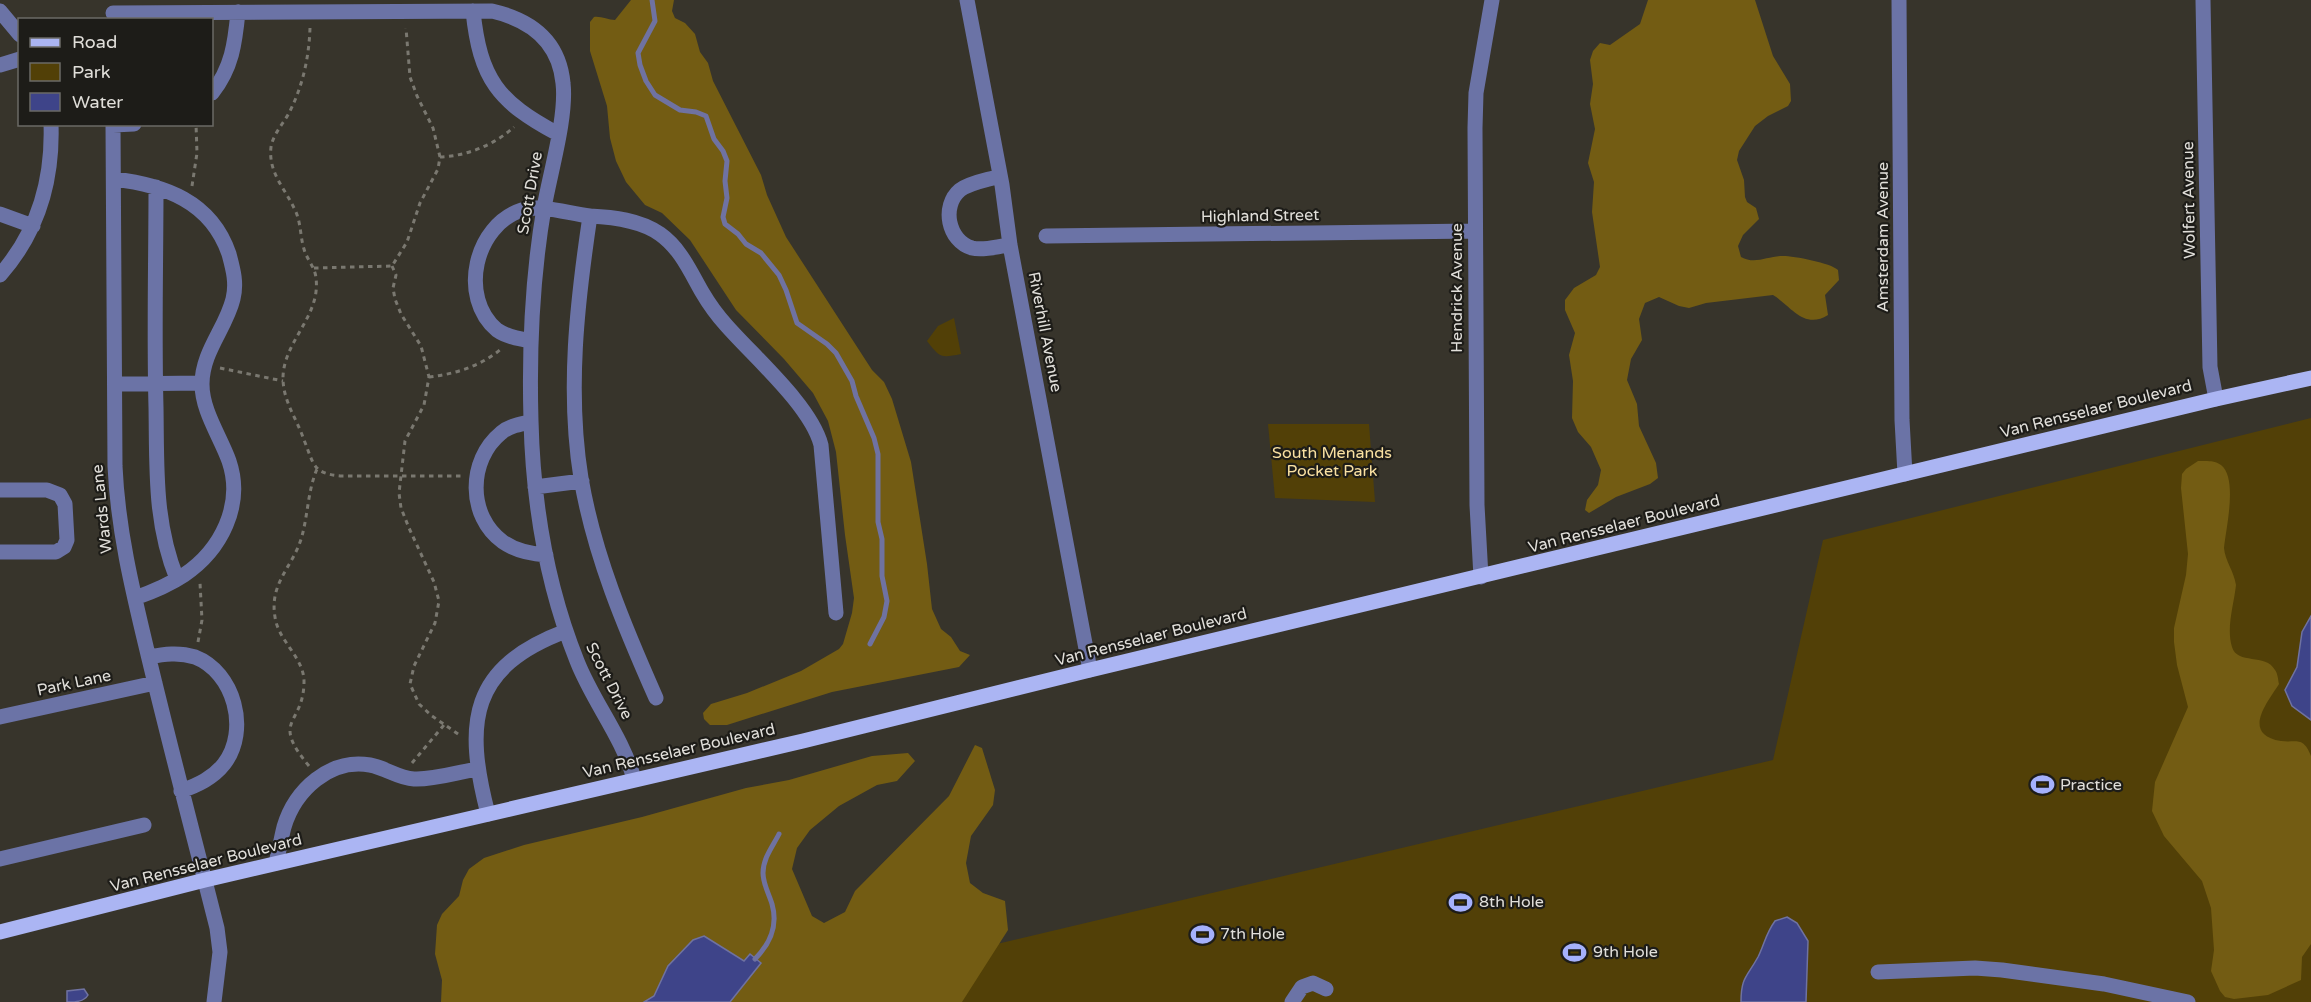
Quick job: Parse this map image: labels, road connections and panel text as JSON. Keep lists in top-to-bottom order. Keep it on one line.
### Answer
{"streets":{"main road":["Van Rensselaer Boulevard"],"street":["Scott Drive","Wolfert Avenue","Highland Street","Amsterdam Avenue","Hendrick Avenue","Riverhill Avenue","Wards Lane","Park Lane"]},"crossings":[["Scott Drive","Van Rensselaer Boulevard"],["Wolfert Avenue","Van Rensselaer Boulevard"],["Highland Street","Hendrick Avenue"],["Amsterdam Avenue","Van Rensselaer Boulevard"],["Hendrick Avenue","Van Rensselaer Boulevard"],["Riverhill Avenue","Van Rensselaer Boulevard"],["Van Rensselaer Boulevard","Wards Lane"],["Wards Lane","Park Lane"]],"parks":["South Menands Pocket Park"],"places":{"sports":["Practice","8th Hole","7th Hole","9th Hole"]},"legend":["Road","Park","Water"]}
